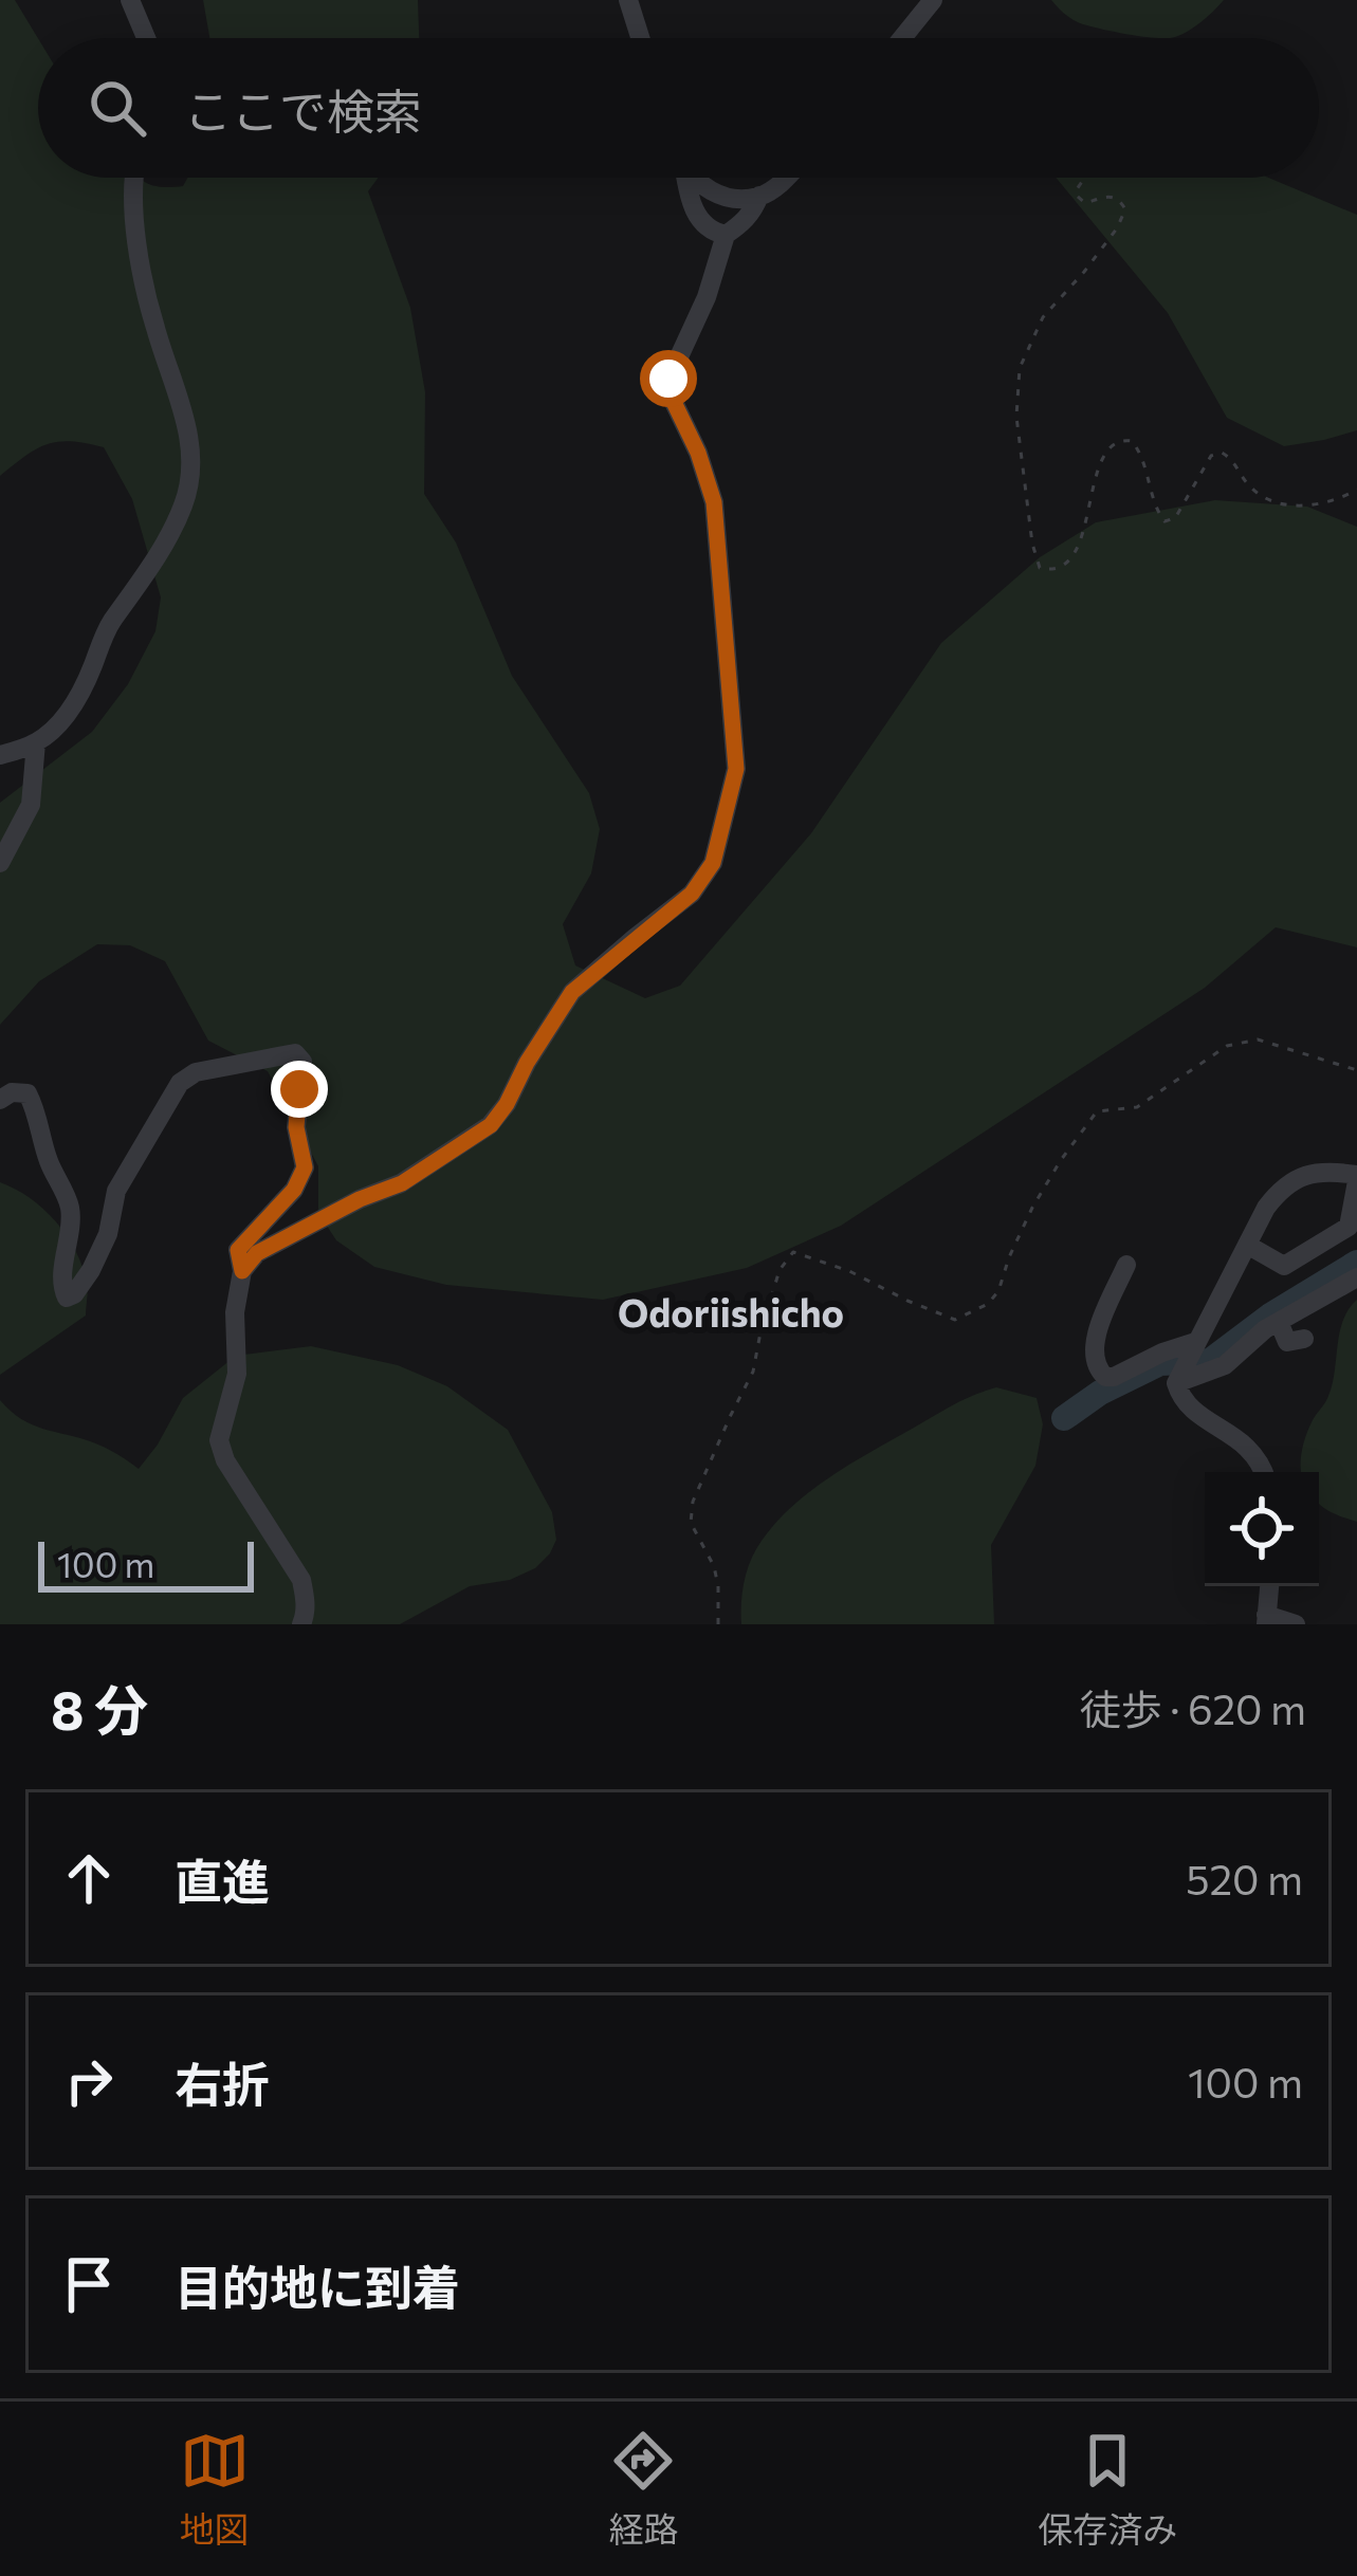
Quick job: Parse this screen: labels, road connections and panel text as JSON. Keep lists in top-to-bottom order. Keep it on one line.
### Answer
{"districts":["Odoriishicho"],"scale_bar":"100 m","page":{"search":"ここで検索","scale":"100 m","heading":["8 分","徒歩 · 620 m"],"list":[["直進","520 m"],["右折","100 m"],"目的地に到着"],"nav":["地図","経路","保存済み"]}}
